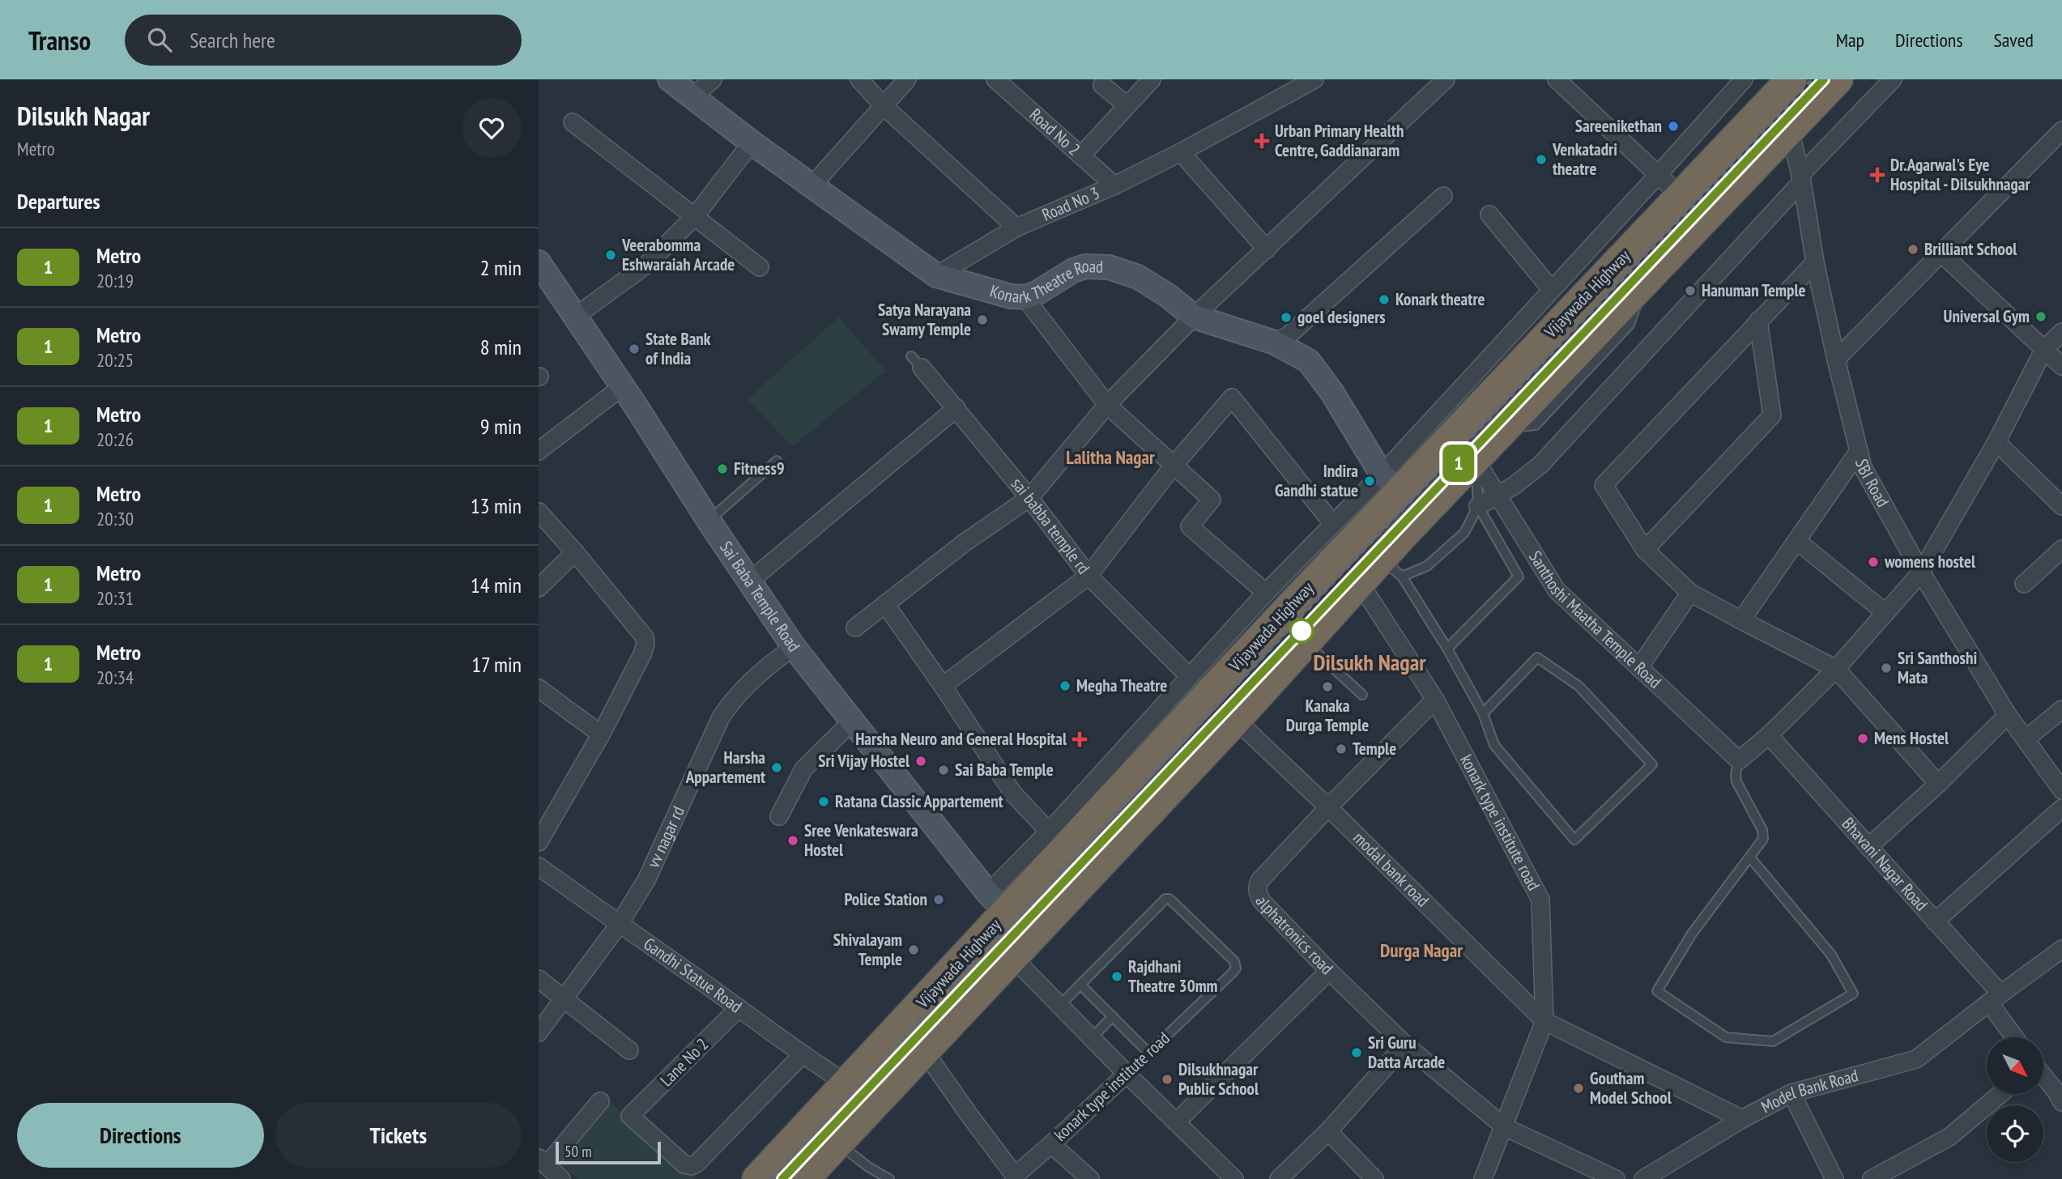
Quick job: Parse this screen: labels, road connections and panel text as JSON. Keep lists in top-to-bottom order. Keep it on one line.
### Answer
{"streets":{"highway":["Vijaywada Highway"],"street":["Road No 2","Road No 3","Konark Theatre Road","SBI Road","sai babba temple rd","Sai Baba Temple Road","Santhoshi Maatha Temple Road","konark type institute road","vv nagar rd","Bhavani Nagar Road","modal bank road","alphatronics road","Gandhi Statue Road","Lane No 2","Model Bank Road"]},"crossings":[["Road No 2","Road No 3"],["Road No 3","Konark Theatre Road"],["Konark Theatre Road","Vijaywada Highway"],["Vijaywada Highway","SBI Road"],["Vijaywada Highway","Sai Baba Temple Road"],["Vijaywada Highway","Santhoshi Maatha Temple Road"],["Vijaywada Highway","konark type institute road"],["Vijaywada Highway","modal bank road"],["Vijaywada Highway","Gandhi Statue Road"],["Sai Baba Temple Road","vv nagar rd"],["konark type institute road","modal bank road"],["konark type institute road","alphatronics road"],["konark type institute road","Model Bank Road"],["vv nagar rd","Gandhi Statue Road"],["Bhavani Nagar Road","Model Bank Road"],["modal bank road","alphatronics road"],["modal bank road","Model Bank Road"],["Gandhi Statue Road","Lane No 2"]],"districts":["Lalitha Nagar","Dilsukh Nagar","Durga Nagar"],"places":{"other":["Sareenikethan","Venkatadri theatre","Brilliant School","Veerabomma Eshwaraiah Arcade","Hanuman Temple","Konark theatre","Universal Gym","goel designers","Satya Narayana Swamy Temple","State Bank of India","Fitness9","Indira Gandhi statue","womens hostel","Sri Santhoshi Mata","Megha Theatre","Kanaka Durga Temple","Mens Hostel","Temple","Sri Vijay Hostel","Harsha Appartement","Sai Baba Temple","Ratana Classic Appartement","Sree Venkateswara Hostel","Police Station","Shivalayam Temple","Rajdhani Theatre 30mm","Sri Guru Datta Arcade","Dilsukhnagar Public School","Goutham Model School"],"health":["Urban Primary Health Centre, Gaddianaram","Dr.Agarwal's Eye Hospital - Dilsukhnagar","Harsha Neuro and General Hospital"]},"lines":["metro line 1"],"scale_bar":"50 m","north":"bottom right","page":{"header":"Transo","search":"Search here","nav":["Map","Directions","Saved"],"heading":[["Dilsukh Nagar","Metro"],"Departures"],"on_map":"1","list":[{"mark":"1","name":"Metro","note":"20:19","value":"2 min"},{"mark":"1","name":"Metro","note":"20:25","value":"8 min"},{"mark":"1","name":"Metro","note":"20:26","value":"9 min"},{"mark":"1","name":"Metro","note":"20:30","value":"13 min"},{"mark":"1","name":"Metro","note":"20:31","value":"14 min"},{"mark":"1","name":"Metro","note":"20:34","value":"17 min"}],"buttons":["Directions","Tickets"],"scale":"50 m"}}
